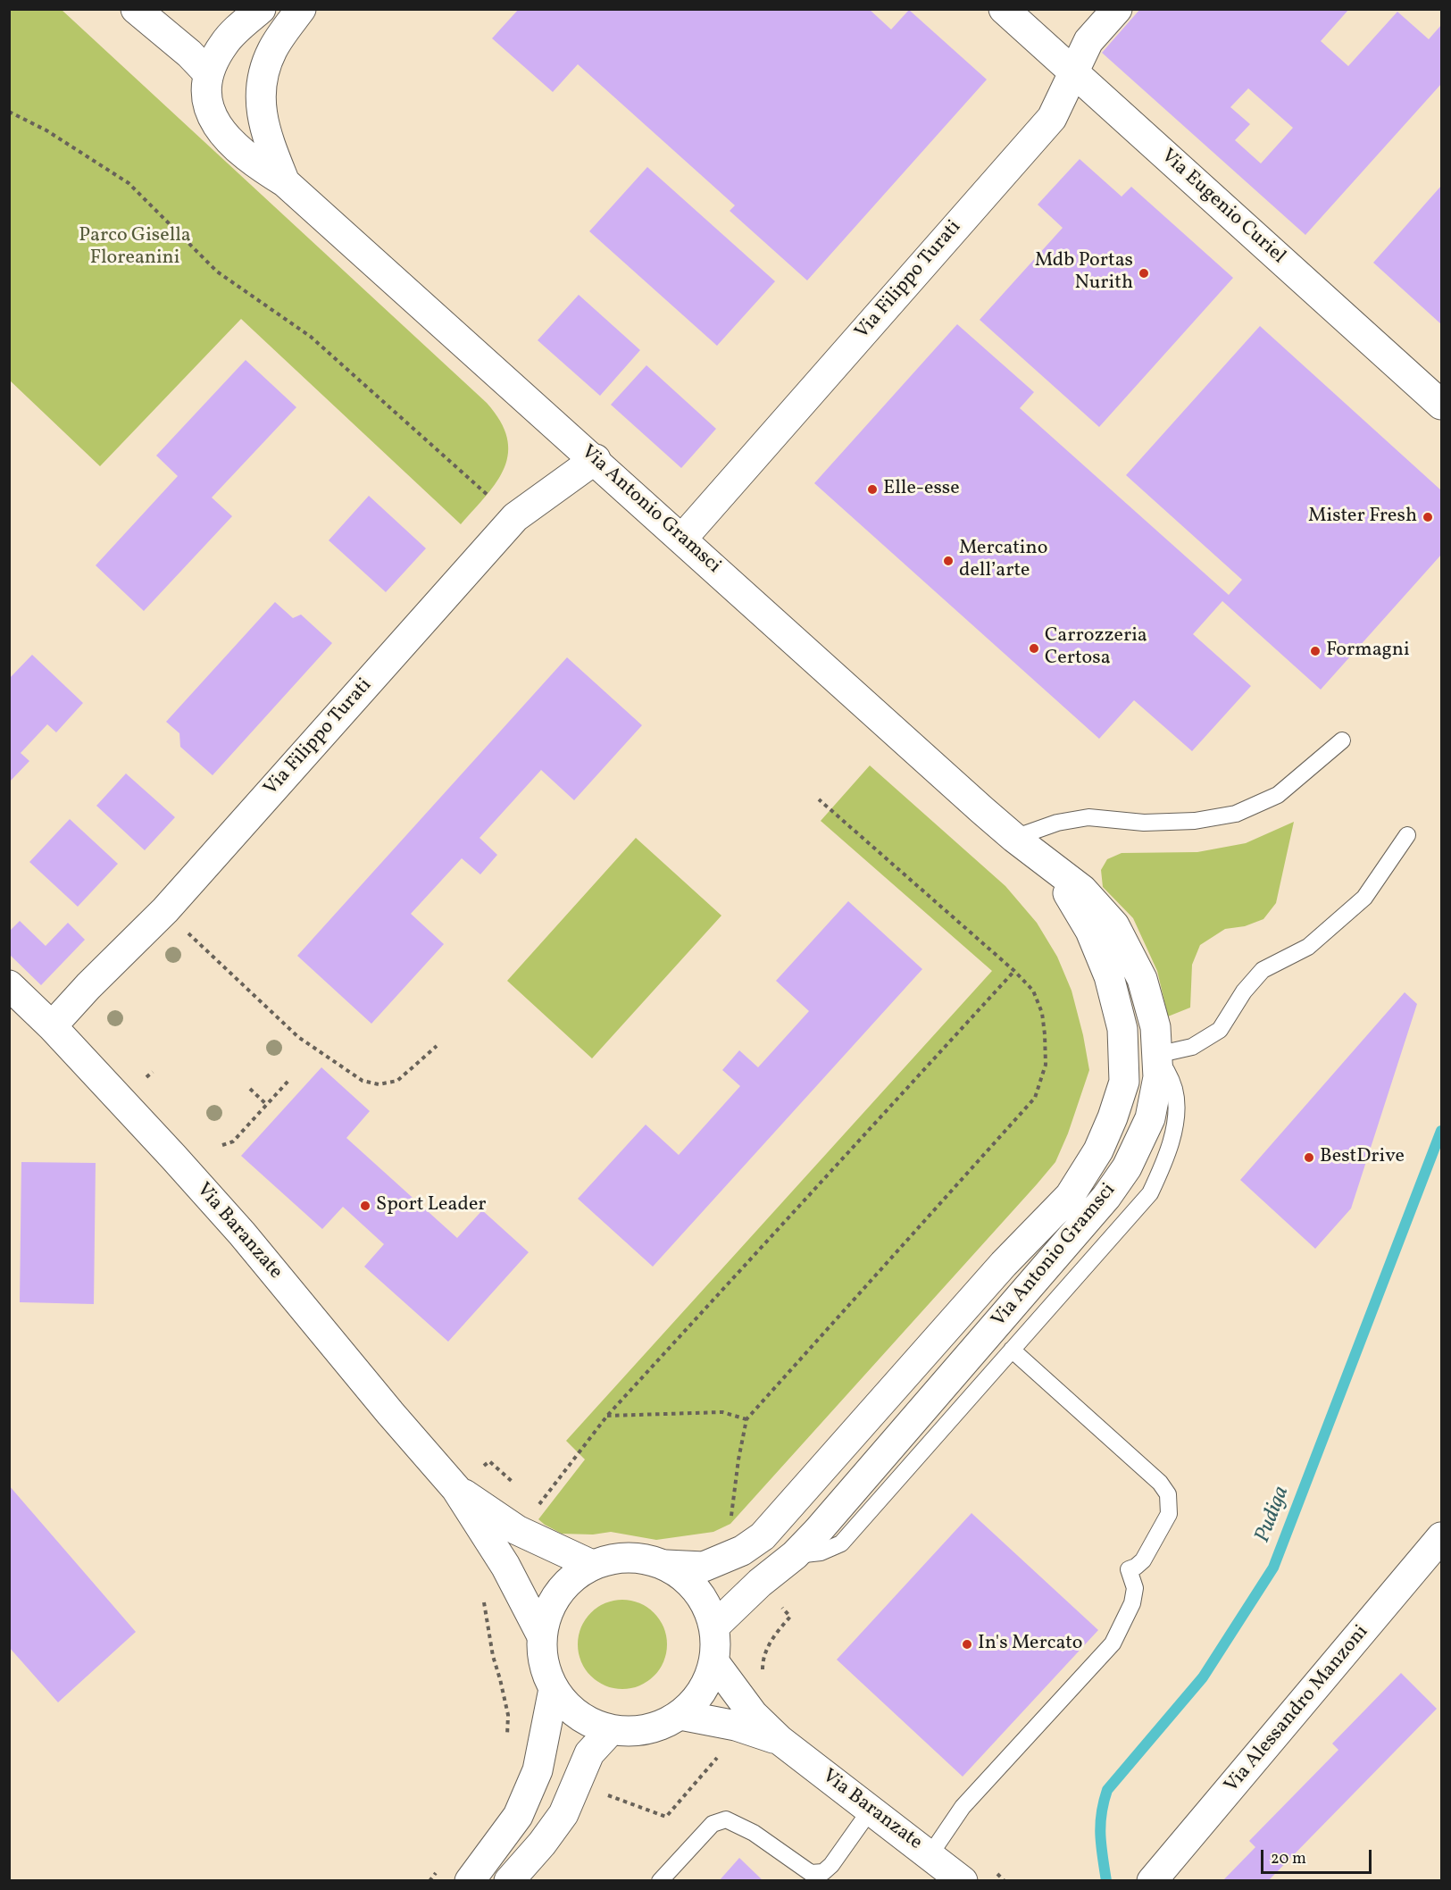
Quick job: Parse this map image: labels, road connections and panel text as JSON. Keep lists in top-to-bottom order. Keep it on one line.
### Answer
{"streets":{"street":["Via Eugenio Curiel","Via Filippo Turati","Via Antonio Gramsci","Via Baranzate","Via Alessandro Manzoni"]},"crossings":[["Via Eugenio Curiel","Via Filippo Turati"],["Via Filippo Turati","Via Antonio Gramsci"],["Via Filippo Turati","Via Baranzate"],["Via Antonio Gramsci","Via Baranzate"]],"water":["Pudiga"],"parks":["Parco Gisella Floreanini"],"places":["Mdb Portas Nurith","Elle-esse","Mister Fresh","Mercatino dell’arte","Carrozzeria Certosa","Formagni","BestDrive","Sport Leader","In's Mercato"],"scale_bar":"20 m"}
